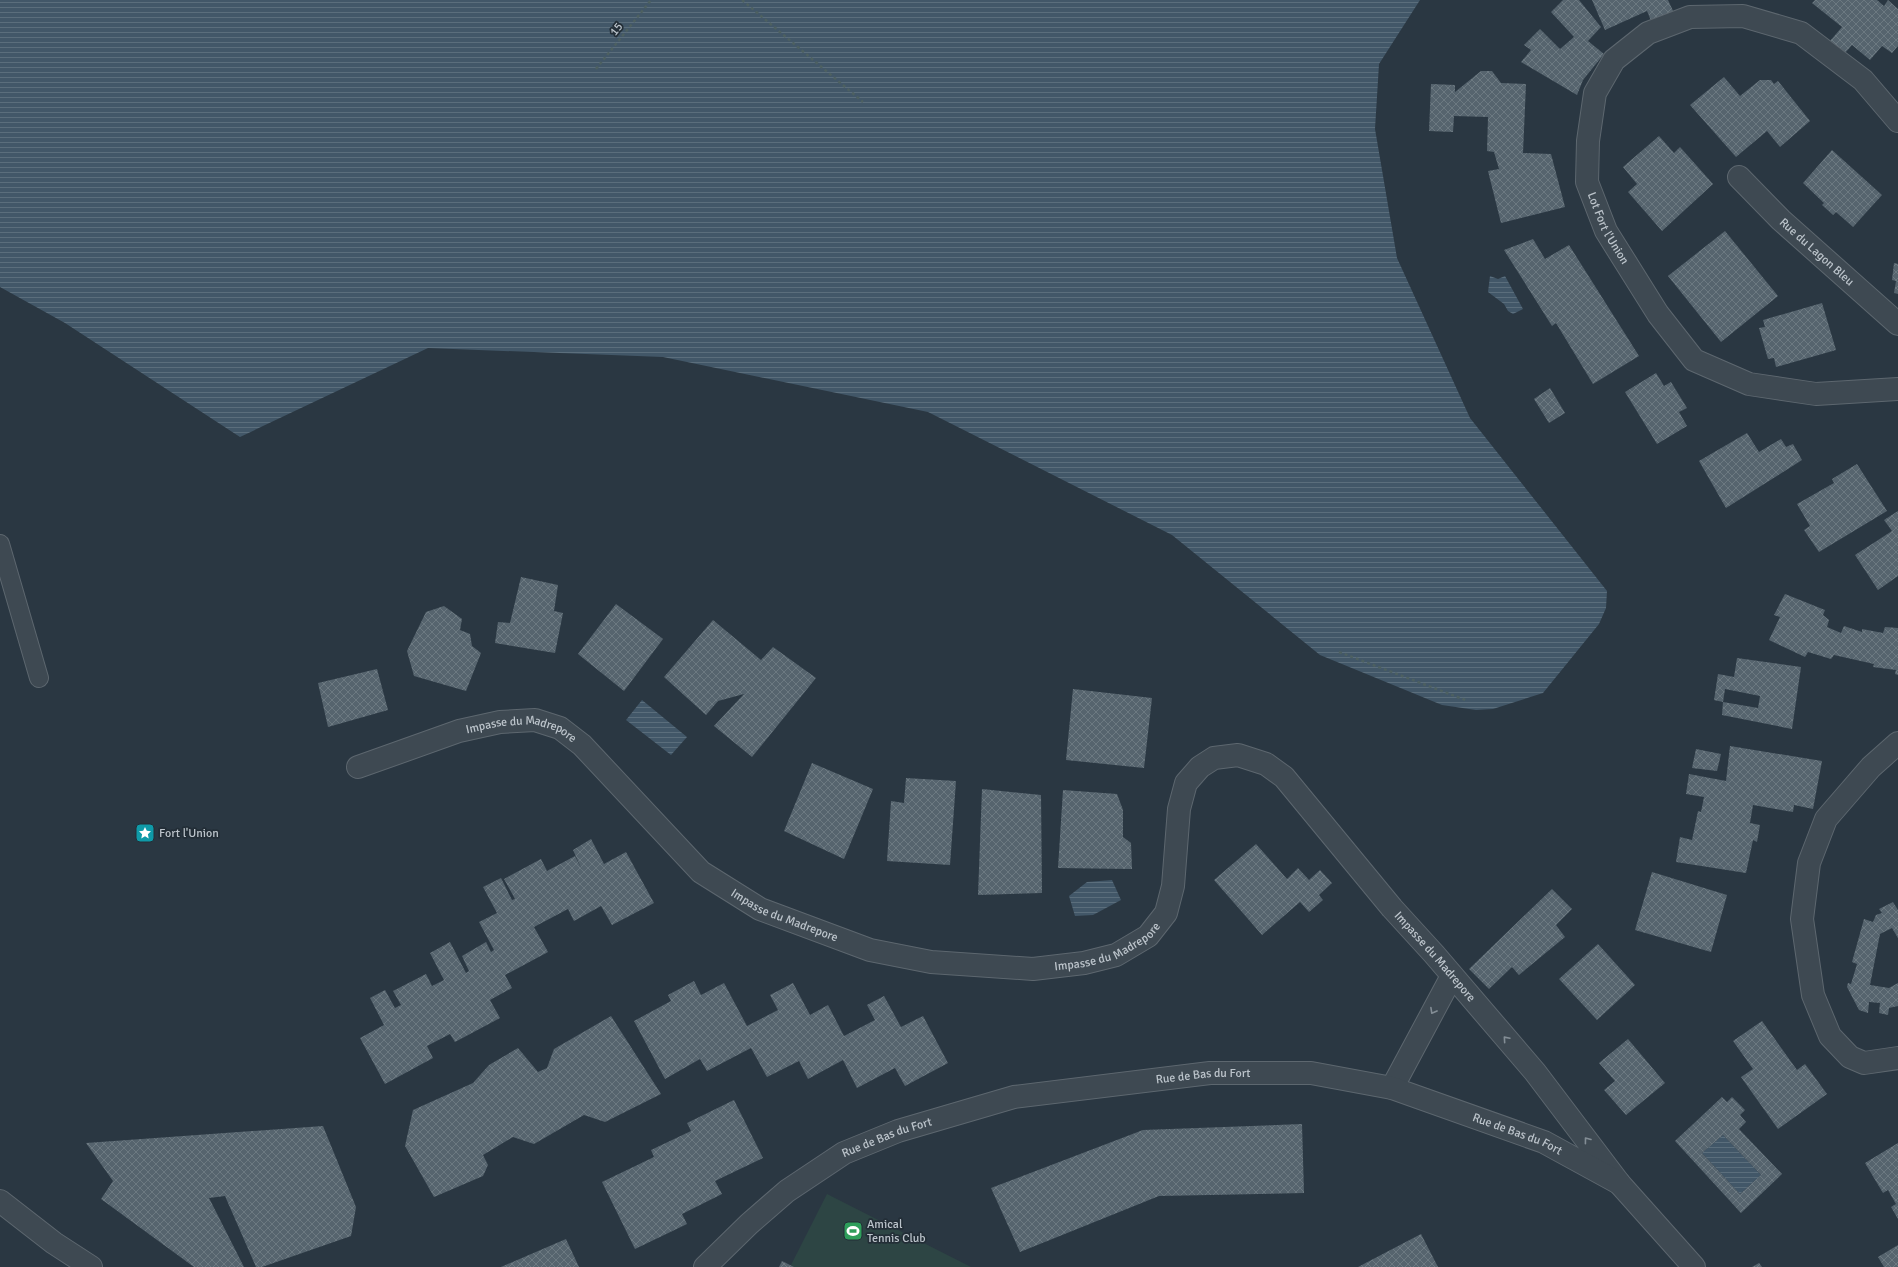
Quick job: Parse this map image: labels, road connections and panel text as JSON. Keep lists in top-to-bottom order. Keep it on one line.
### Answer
{"streets":{"street":["Lot Fort l'Union","Rue du Lagon Bleu","Impasse du Madrepore","Rue de Bas du Fort"],"path":["15"]},"crossings":[["Impasse du Madrepore","Rue de Bas du Fort"]],"places":{"place":["Fort l'Union"],"sports":["Amical Tennis Club"]}}
